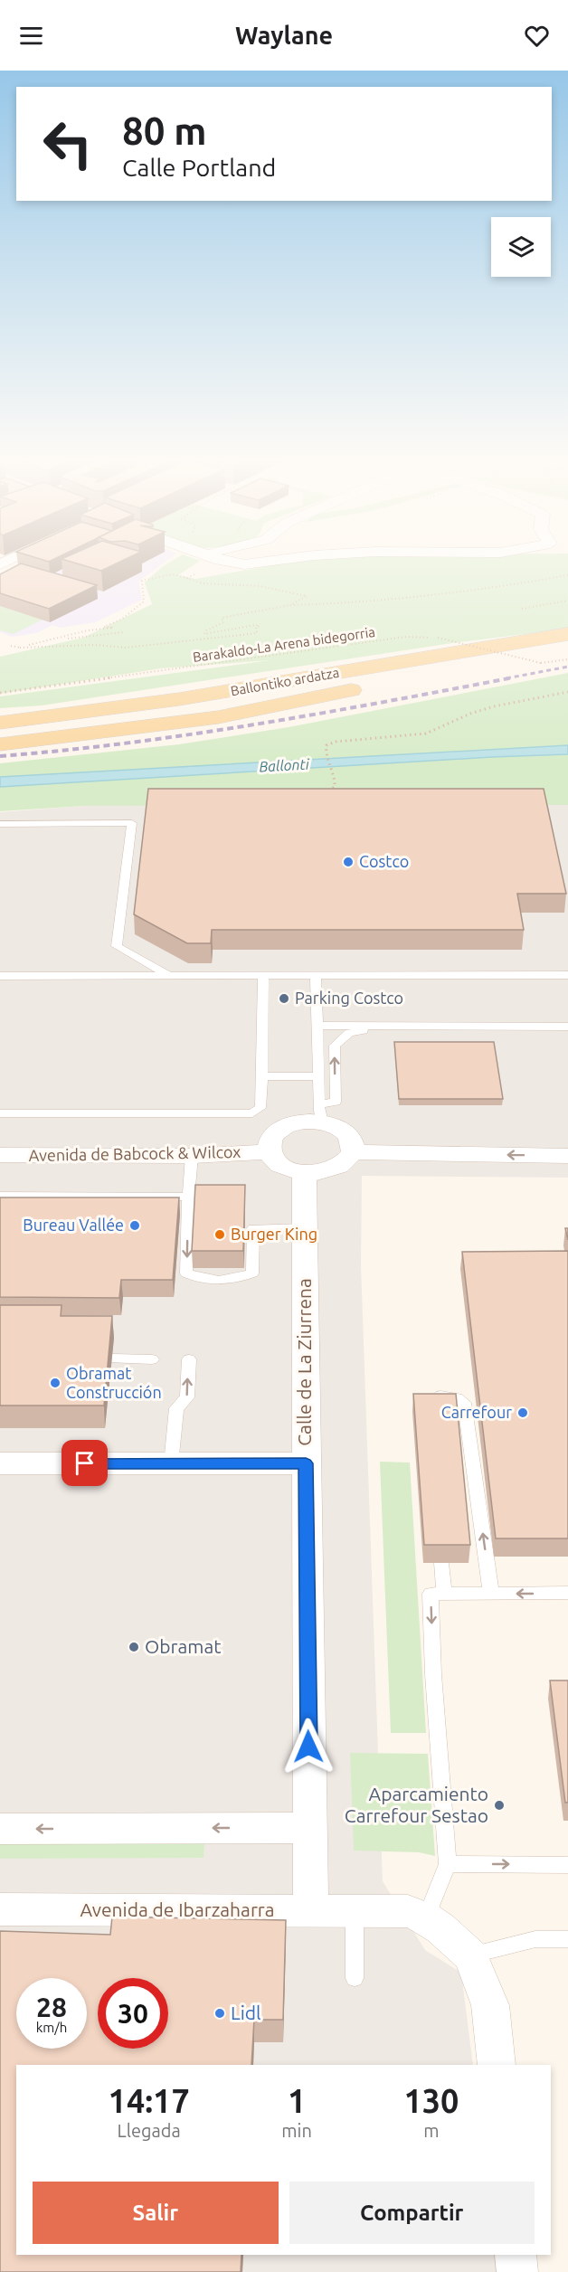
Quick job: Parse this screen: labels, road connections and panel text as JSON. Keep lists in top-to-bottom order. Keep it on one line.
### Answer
{"streets":{"main road":["Ballontiko ardatza"],"street":["Avenida de Babcock & Wilcox","Calle de La Ziurrena","Avenida de Ibarzaharra"],"path":["Barakaldo-La Arena bidegorria"]},"crossings":[["Barakaldo-La Arena bidegorria","Ballontiko ardatza"],["Avenida de Babcock & Wilcox","Calle de La Ziurrena"],["Calle de La Ziurrena","Avenida de Ibarzaharra"]],"water":["Ballonti"],"places":["Costco","Parking Costco","Bureau Vallée","Burger King","Obramat Construcción","Carrefour","Obramat","Aparcamiento Carrefour Sestao","Lidl"],"page":{"header":"Waylane","turn":["80 m","Calle Portland"],"speed":"28 km/h","limit":"30","eta":["14:17","Llegada","1","min","130","m"],"buttons":["Salir","Compartir"]}}
